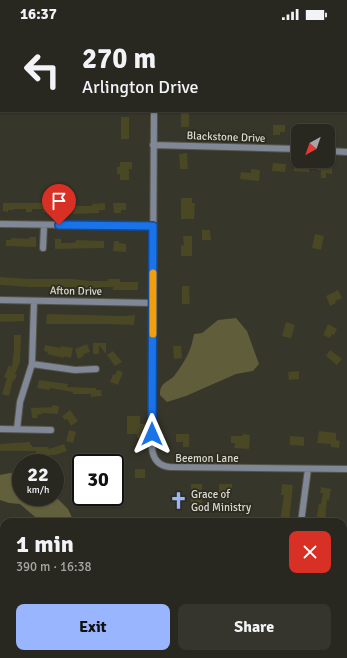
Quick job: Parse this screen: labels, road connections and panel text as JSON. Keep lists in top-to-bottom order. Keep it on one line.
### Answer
{"streets":{"street":["Blackstone Drive","Afton Drive","Beemon Lane"]},"crossings":[["Blackstone Drive","Beemon Lane"],["Afton Drive","Beemon Lane"]],"places":{"church":["Grace of God Ministry"]},"north":"bottom left","page":{"status":"16:37","turn":["270 m","Arlington Drive"],"speed":"22 km/h","limit":"30","heading":["1 min","390 m · 16:38"],"buttons":["Exit","Share"]}}
